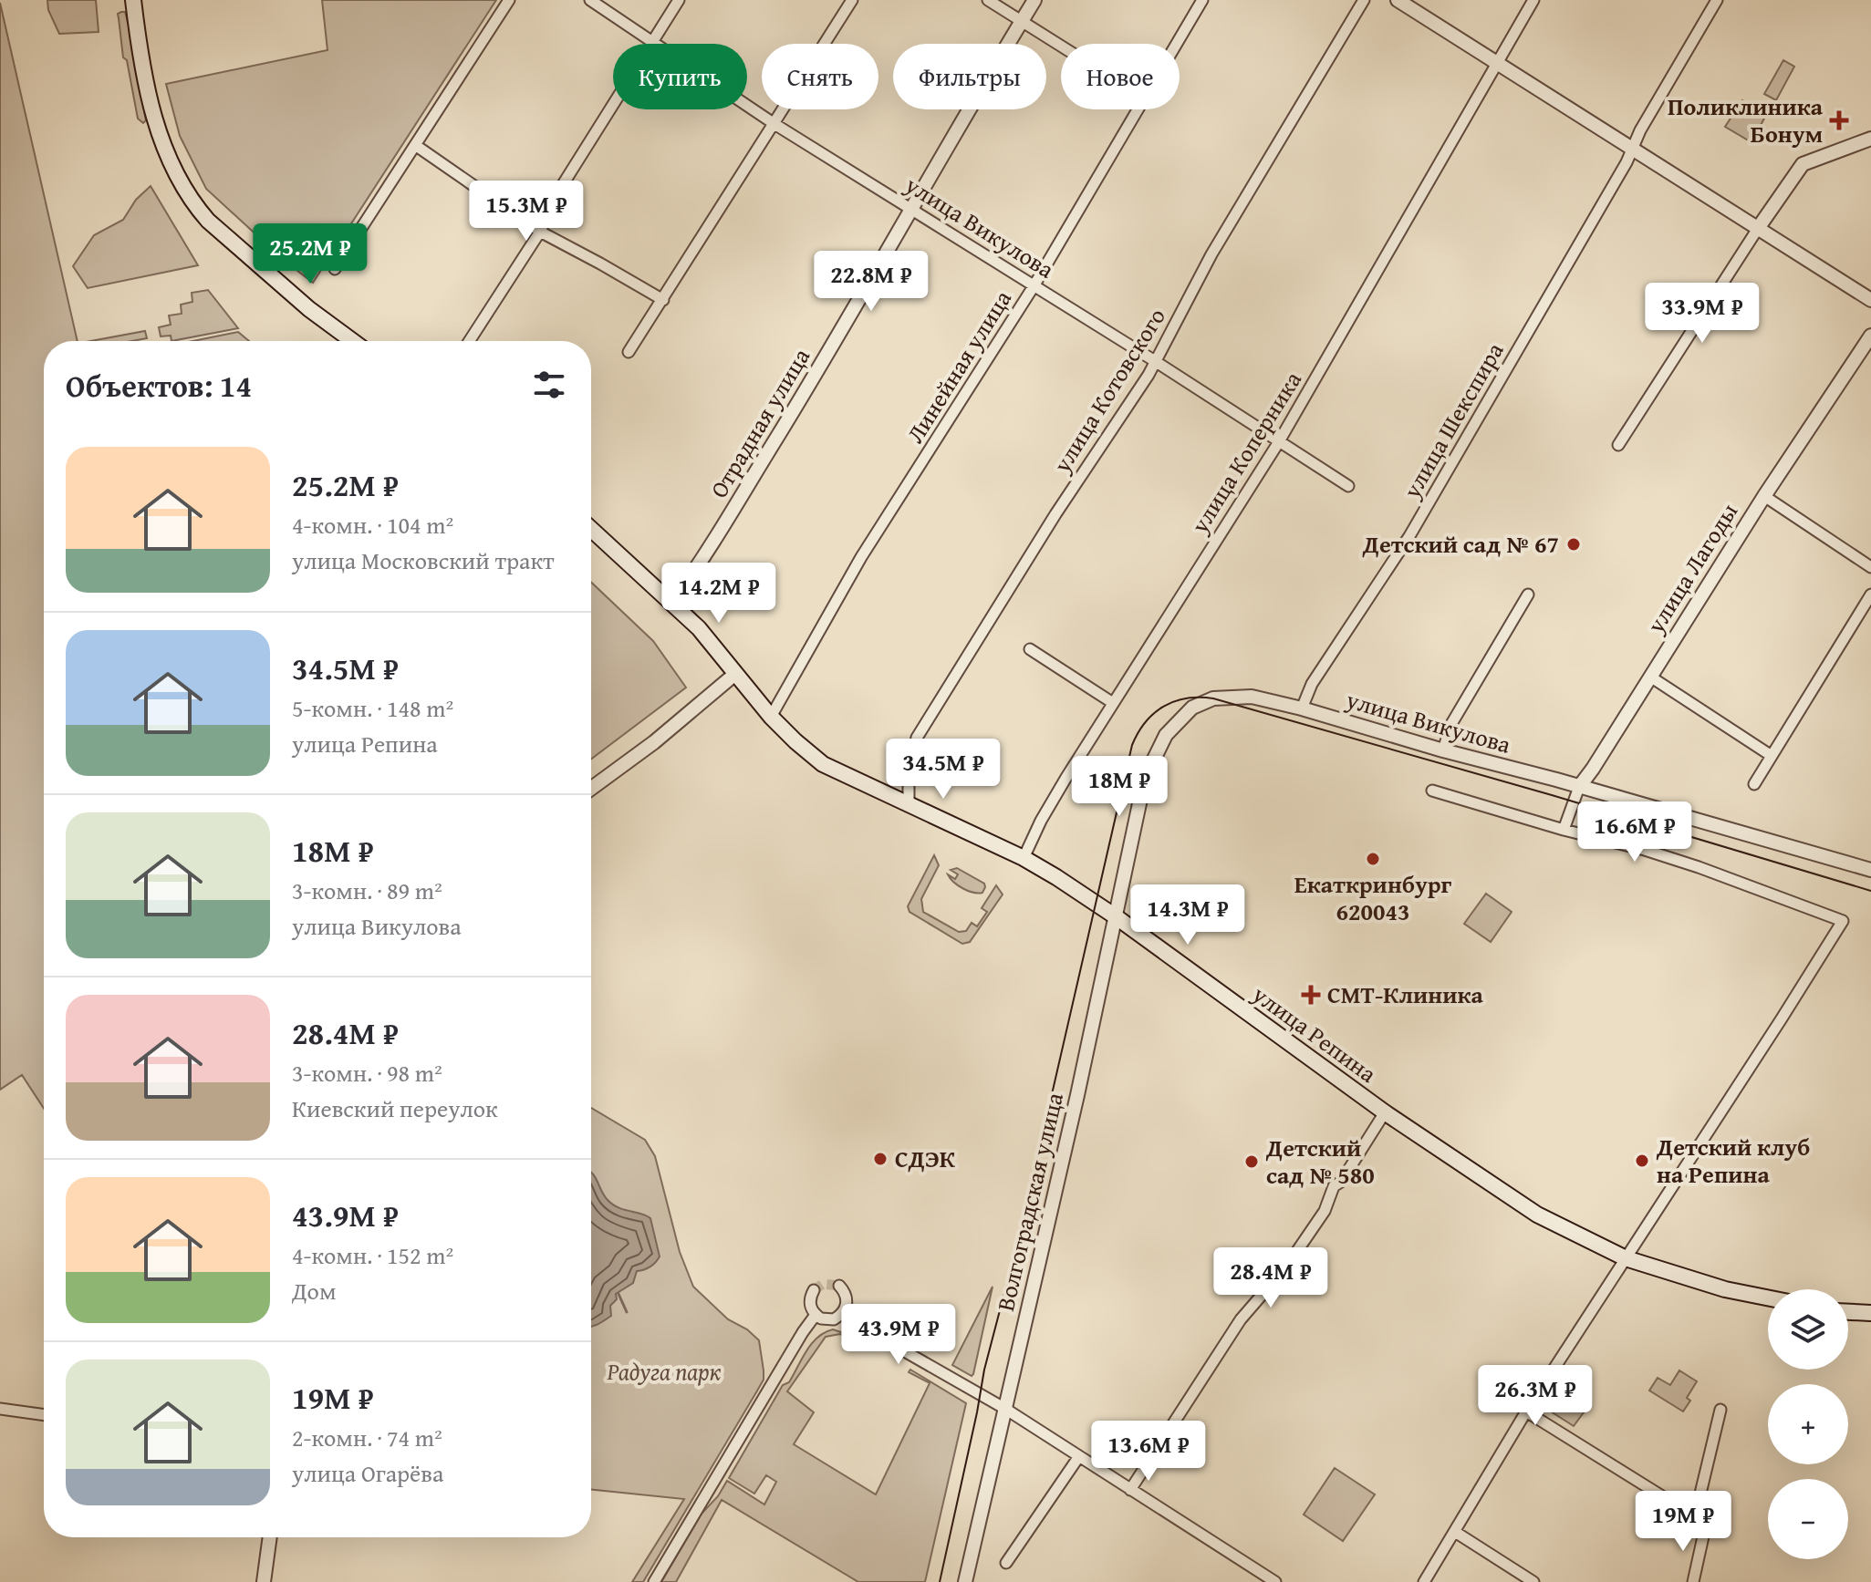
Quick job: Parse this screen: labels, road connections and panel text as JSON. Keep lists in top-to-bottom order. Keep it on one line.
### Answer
{"streets":{"main road":["улица Репина"],"street":["улица Викулова","Линейная улица","улица Котовского","улица Шекспира","Отрадная улица","улица Коперника","улица Лагоды","Волгоградская улица"]},"crossings":[["улица Викулова","Линейная улица"],["улица Викулова","улица Котовского"],["улица Викулова","улица Шекспира"],["улица Викулова","Отрадная улица"],["улица Викулова","улица Коперника"],["улица Викулова","улица Лагоды"],["улица Викулова","улица Репина"],["улица Викулова","Волгоградская улица"],["Линейная улица","улица Репина"],["улица Котовского","улица Репина"],["Отрадная улица","улица Репина"],["улица Коперника","улица Репина"],["улица Репина","Волгоградская улица"]],"parks":["Радуга парк"],"places":{"health":["Поликлиника Бонум","СМТ-Клиника"],"other":["Детский сад № 67","Екаткринбург 620043","СДЭК","Детский клуб на Репина","Детский сад № 580"]},"page":{"chip":["Купить","Снять","Фильтры","Новое"],"price":["15.3M ₽","25.2M ₽","22.8M ₽","33.9M ₽","14.2M ₽","34.5M ₽","18M ₽","16.6M ₽","14.3M ₽","28.4M ₽","43.9M ₽","26.3M ₽","13.6M ₽","19M ₽"],"heading":"Объектов: 14","list":[{"name":"25.2M ₽","note":"4-комн. · 104 m² · улица Московский тракт"},{"name":"34.5M ₽","note":"5-комн. · 148 m² · улица Репина"},{"name":"18M ₽","note":"3-комн. · 89 m² · улица Викулова"},{"name":"28.4M ₽","note":"3-комн. · 98 m² · Киевский переулок"},{"name":"43.9M ₽","note":"4-комн. · 152 m² · Дом"},{"name":"19M ₽","note":"2-комн. · 74 m² · улица Огарёва"}],"map_buttons":["+","−"]}}
